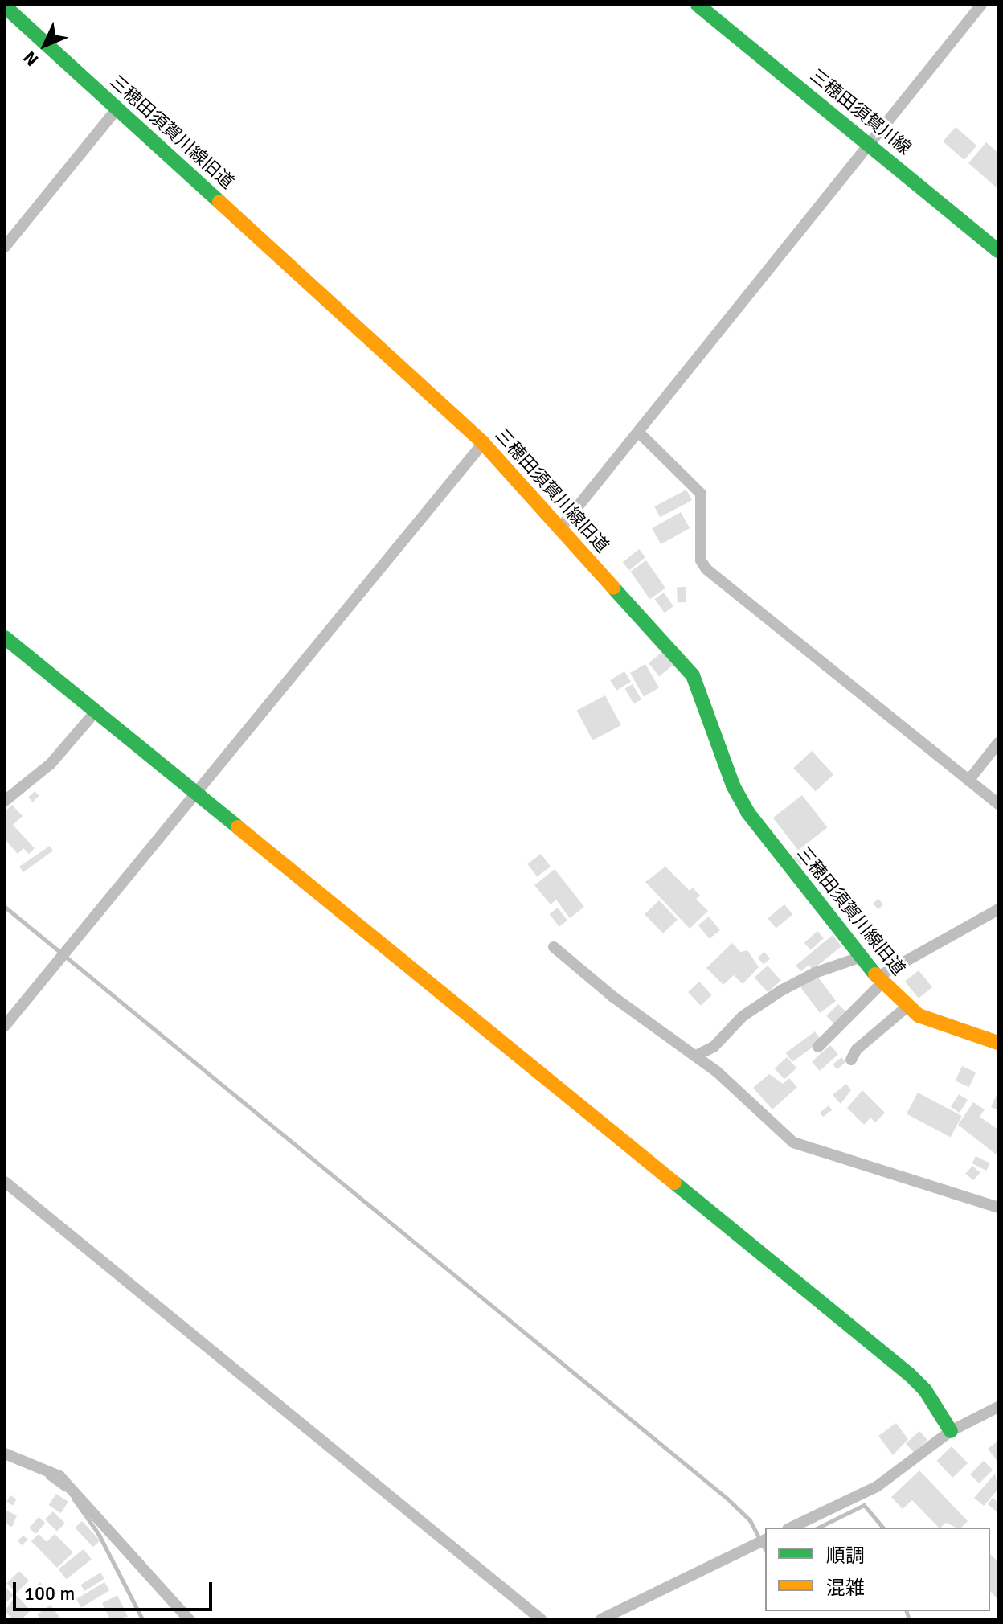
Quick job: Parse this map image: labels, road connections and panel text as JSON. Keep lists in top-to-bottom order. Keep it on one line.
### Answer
{"streets":{"street":["三穂田須賀川線","三穂田須賀川線旧道"]},"legend":["順調","混雑"],"scale_bar":"100 m","north":"bottom left"}
